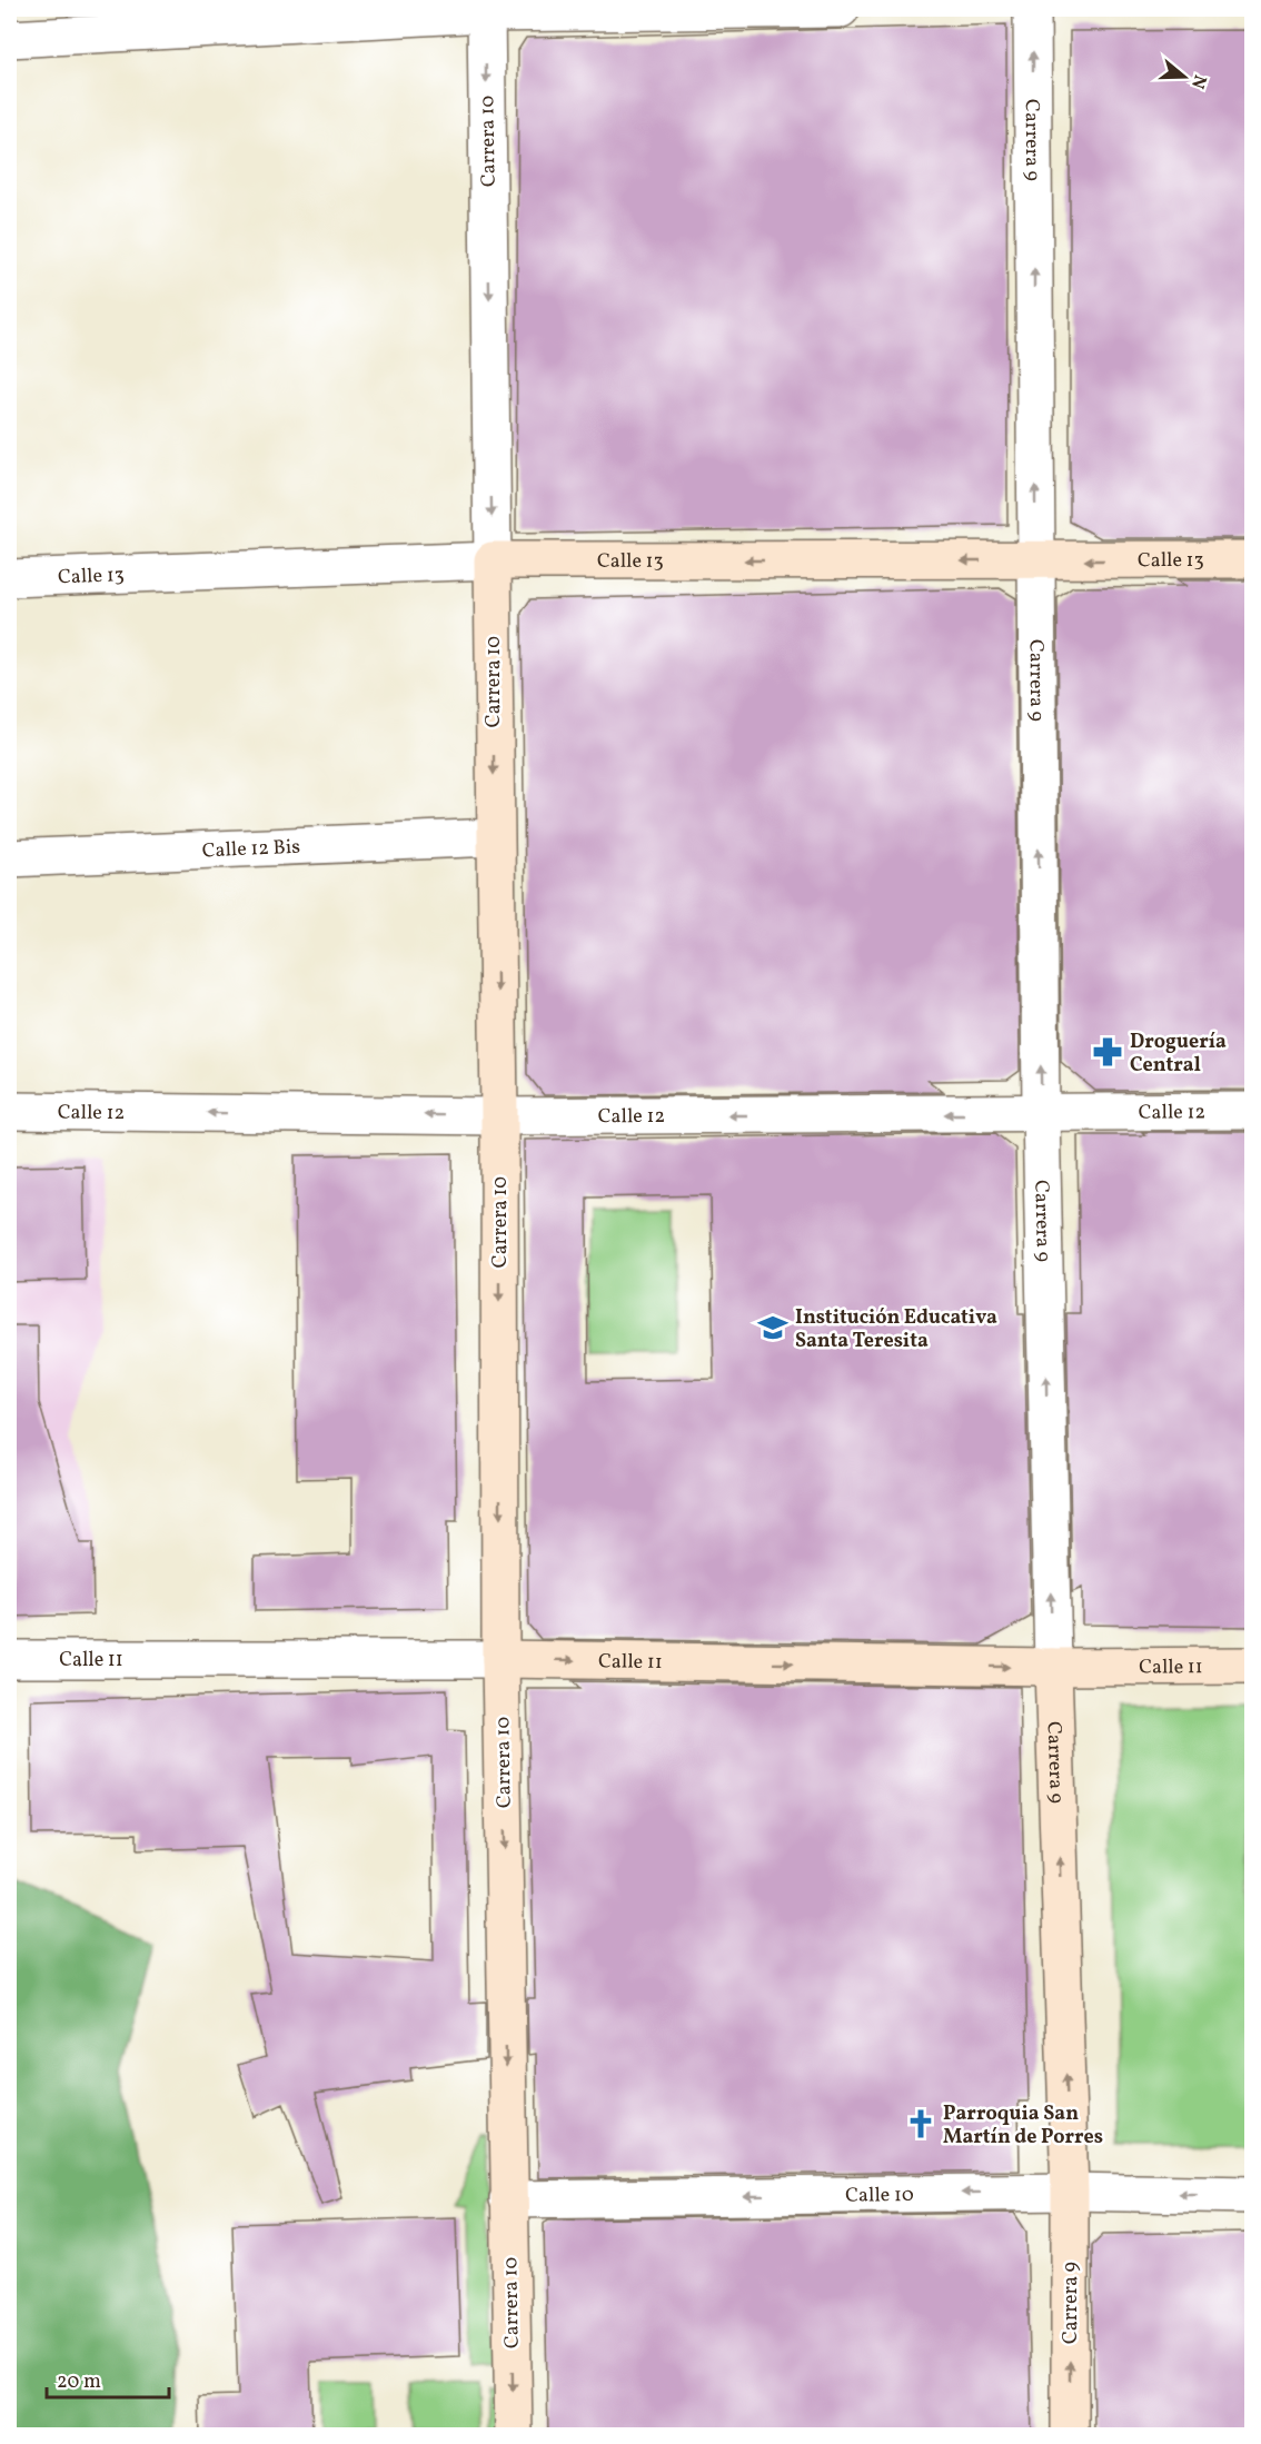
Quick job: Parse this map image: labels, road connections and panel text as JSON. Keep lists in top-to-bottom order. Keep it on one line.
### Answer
{"streets":{"main road":["Carrera 10","Carrera 9","Calle 13","Calle 11"],"street":["Calle 12 Bis","Calle 12","Calle 10"]},"crossings":[["Carrera 10","Calle 13"],["Carrera 10","Calle 12 Bis"],["Carrera 10","Calle 12"],["Carrera 10","Calle 11"],["Carrera 10","Calle 10"],["Carrera 9","Calle 13"],["Carrera 9","Calle 12"],["Carrera 9","Calle 11"],["Carrera 9","Calle 10"]],"one_way":["Carrera 10","Carrera 9","Calle 13","Calle 12","Calle 11","Calle 10"],"places":{"pharmacy":["Droguería Central"],"school or university":["Institución Educativa Santa Teresita"],"church":["Parroquia San Martín de Porres"]},"scale_bar":"20 m","north":"right"}
